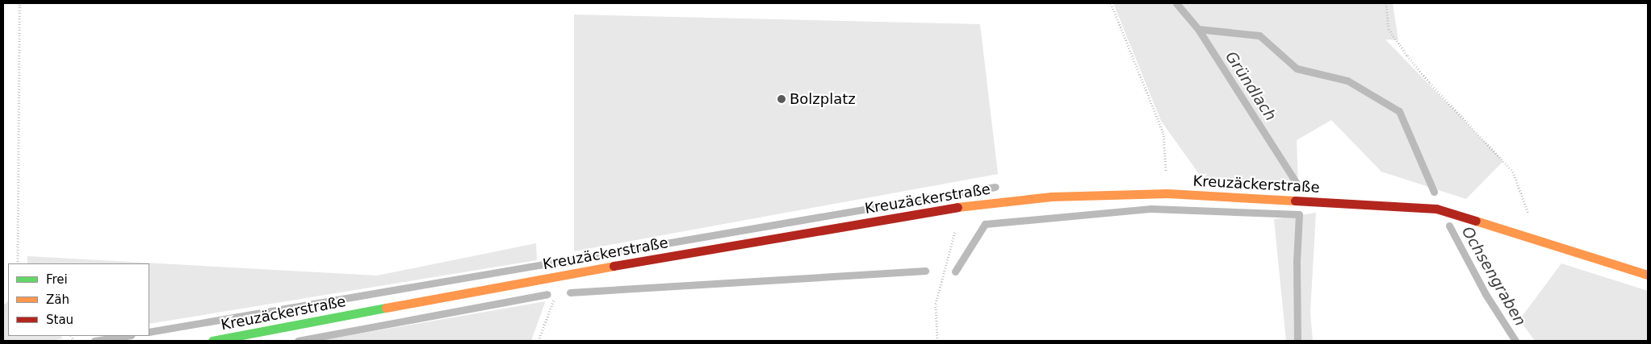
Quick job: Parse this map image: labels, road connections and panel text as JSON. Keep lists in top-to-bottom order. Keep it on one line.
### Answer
{"streets":{"street":["Kreuzäckerstraße"]},"water":["Gründlach","Ochsengraben"],"places":["Bolzplatz"],"legend":["Frei","Zäh","Stau"]}
